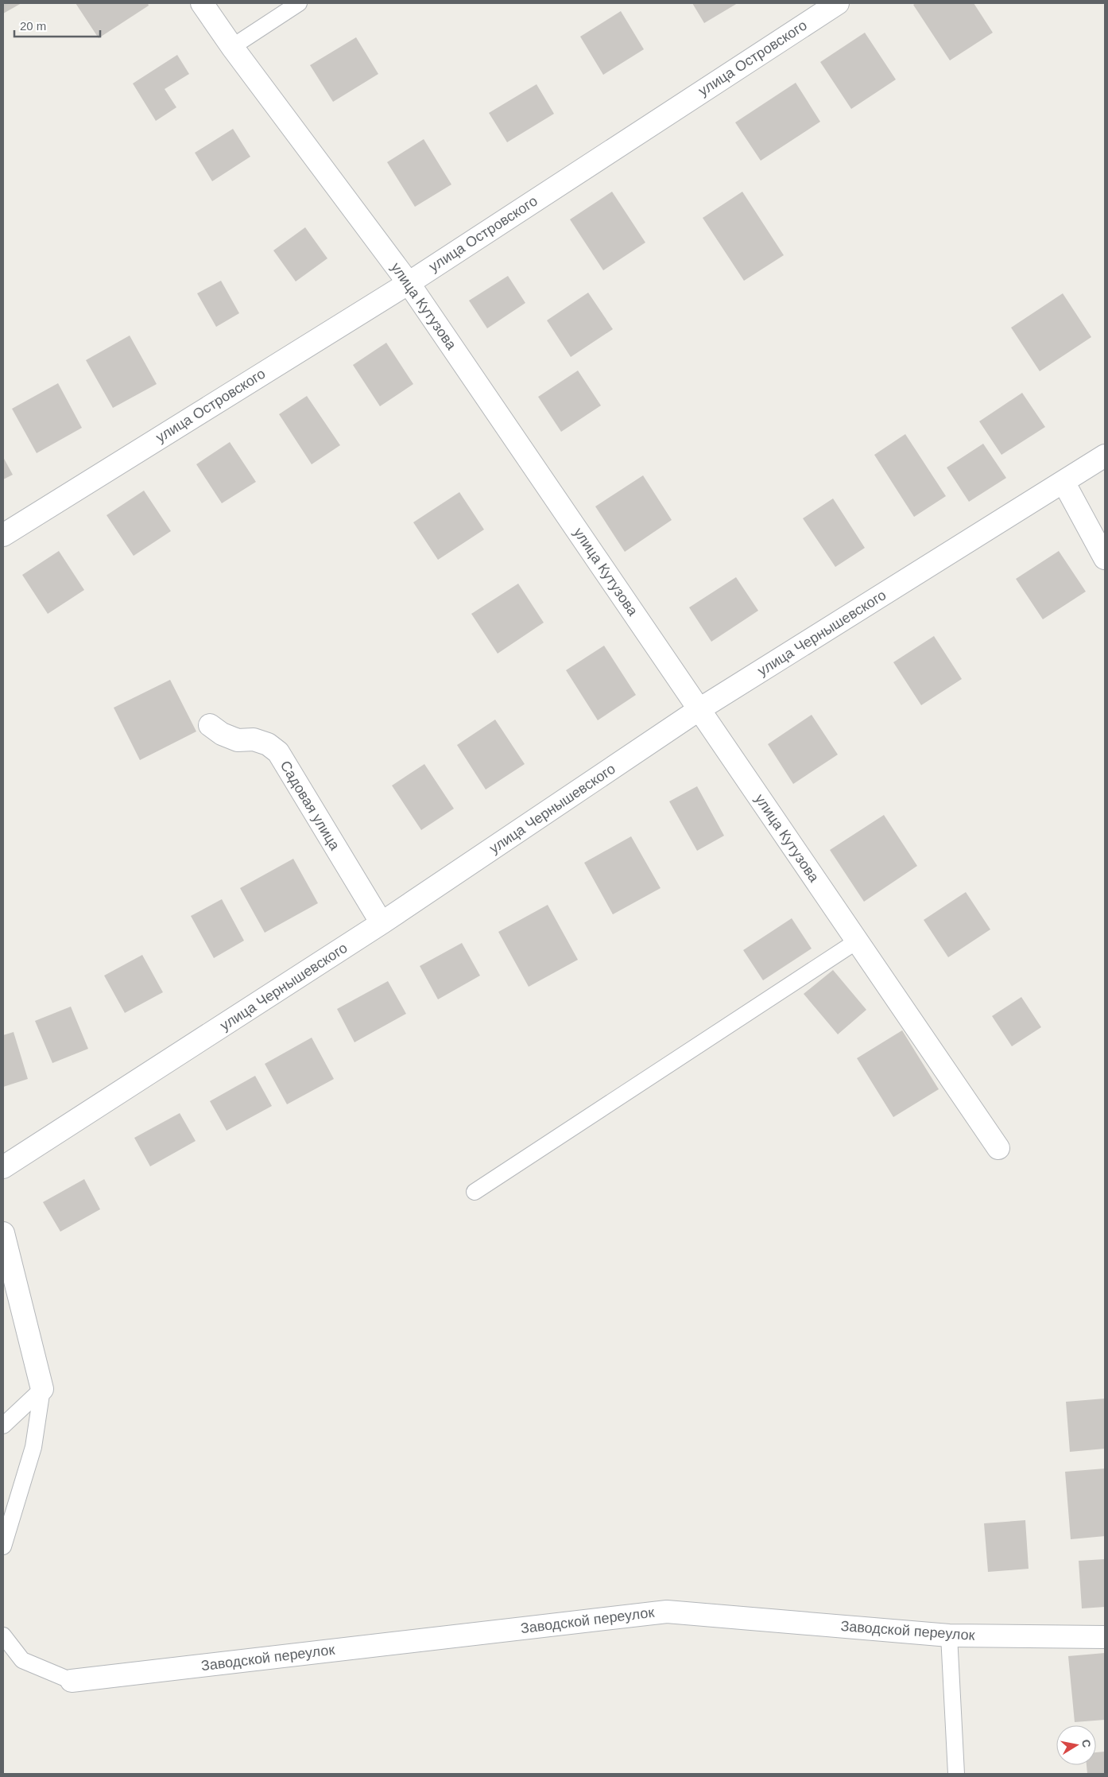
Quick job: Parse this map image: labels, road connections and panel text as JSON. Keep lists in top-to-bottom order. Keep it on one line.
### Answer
{"streets":{"street":["улица Островского","улица Кутузова","улица Чернышевского","Садовая улица","Заводской переулок"]},"crossings":[["улица Островского","улица Кутузова"],["улица Кутузова","улица Чернышевского"],["улица Чернышевского","Садовая улица"]],"scale_bar":"20 m","north":"right"}
